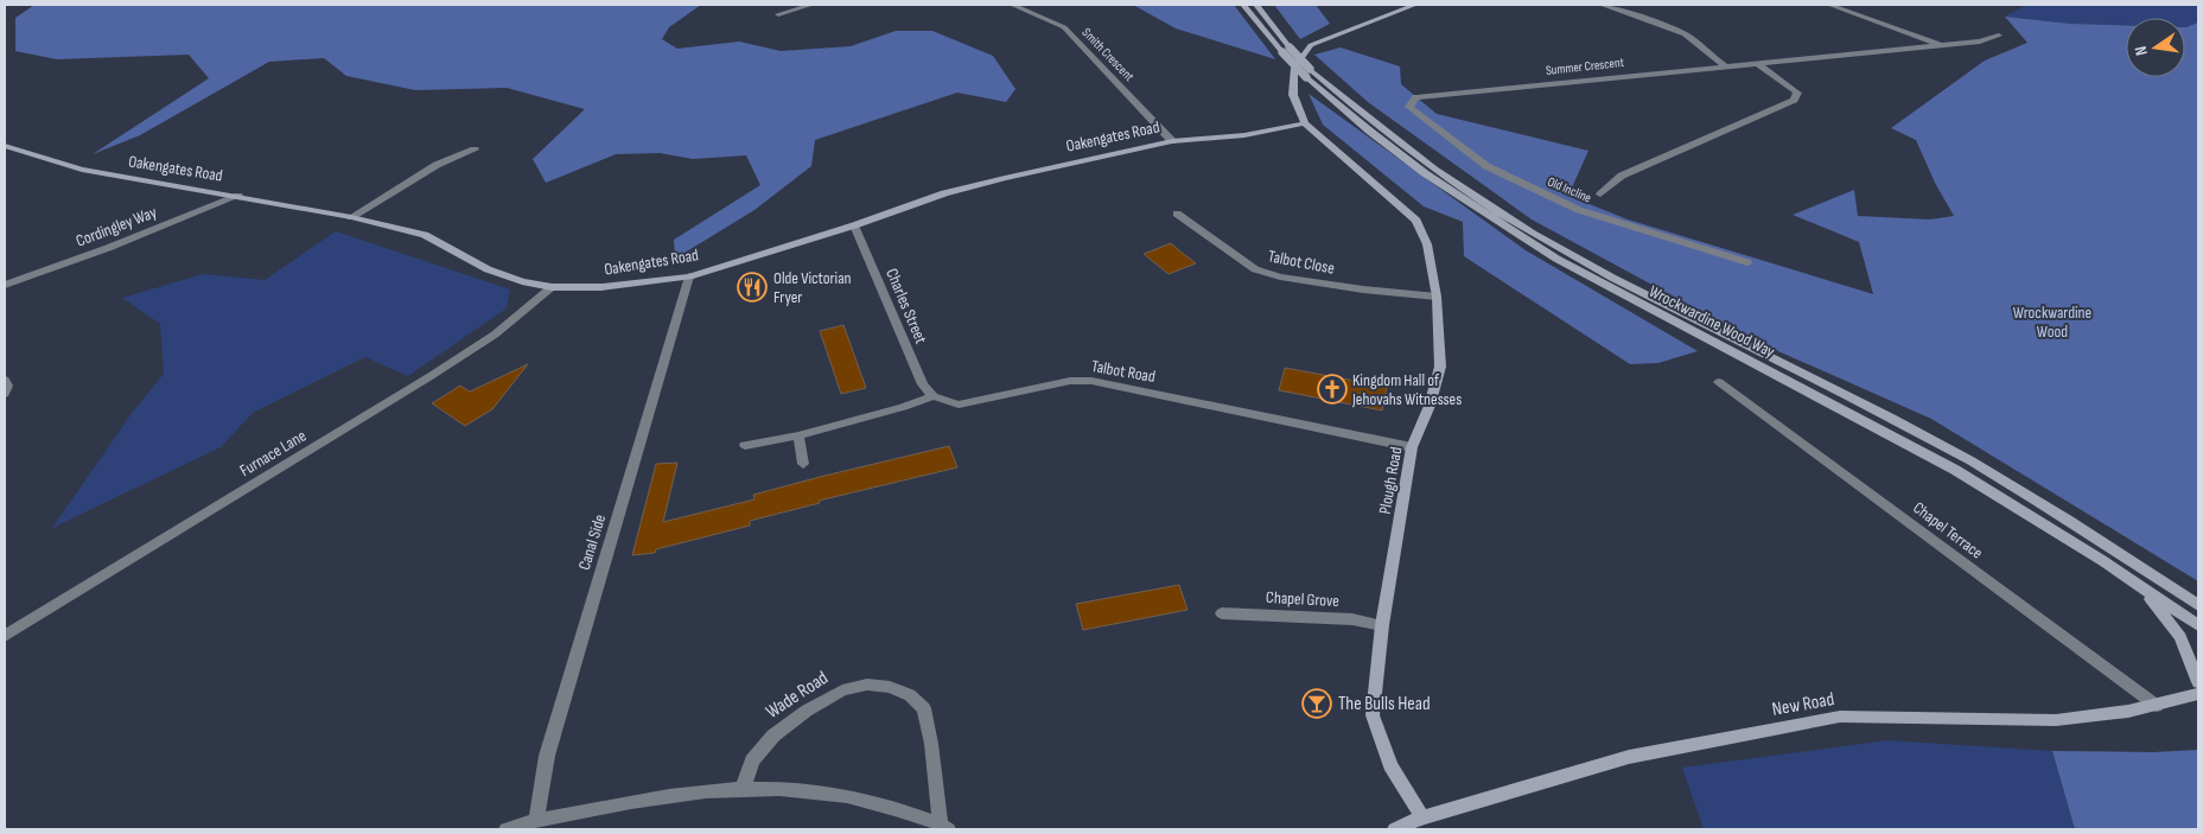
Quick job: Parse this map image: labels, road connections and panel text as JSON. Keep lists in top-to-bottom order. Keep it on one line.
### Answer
{"streets":{"street":["Smith Crescent","Summer Crescent","Oakengates Road","Old Incline","Cordingley Way","Talbot Close","Charles Street","Wrockwardine Wood Way","Talbot Road","Furnace Lane","Plough Road","Chapel Terrace","Canal Side","Chapel Grove","Wade Road","New Road"]},"crossings":[["Smith Crescent","Oakengates Road"],["Summer Crescent","Old Incline"],["Oakengates Road","Cordingley Way"],["Oakengates Road","Charles Street"],["Oakengates Road","Furnace Lane"],["Oakengates Road","Plough Road"],["Oakengates Road","Canal Side"],["Talbot Close","Plough Road"],["Charles Street","Talbot Road"],["Talbot Road","Plough Road"],["Plough Road","Chapel Grove"],["Plough Road","New Road"],["Chapel Terrace","New Road"],["Canal Side","Wade Road"]],"parks":["Wrockwardine Wood"],"places":{"restaurant":["Olde Victorian Fryer"],"church":["Kingdom Hall of Jehovahs Witnesses"],"bar":["The Bulls Head"]},"north":"left"}
